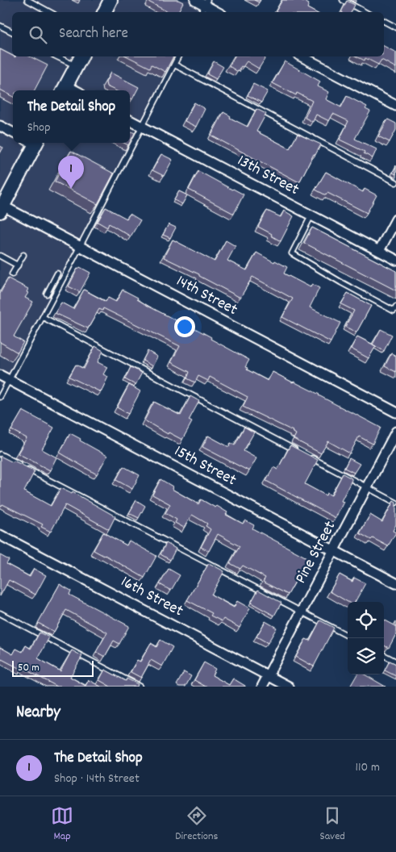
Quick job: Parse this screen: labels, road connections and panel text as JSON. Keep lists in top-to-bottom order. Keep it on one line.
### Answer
{"streets":{"street":["13th Street","14th Street","15th Street","Pine Street","16th Street"]},"crossings":[["15th Street","Pine Street"],["Pine Street","16th Street"]],"scale_bar":"50 m","page":{"search":"Search here","popup":["The Detail Shop","Shop"],"pins":"1","scale":"50 m","heading":"Nearby","list":[{"mark":"1","name":"The Detail Shop","note":"Shop · 14th Street","value":"110 m"}],"nav":["Map","Directions","Saved"]}}
